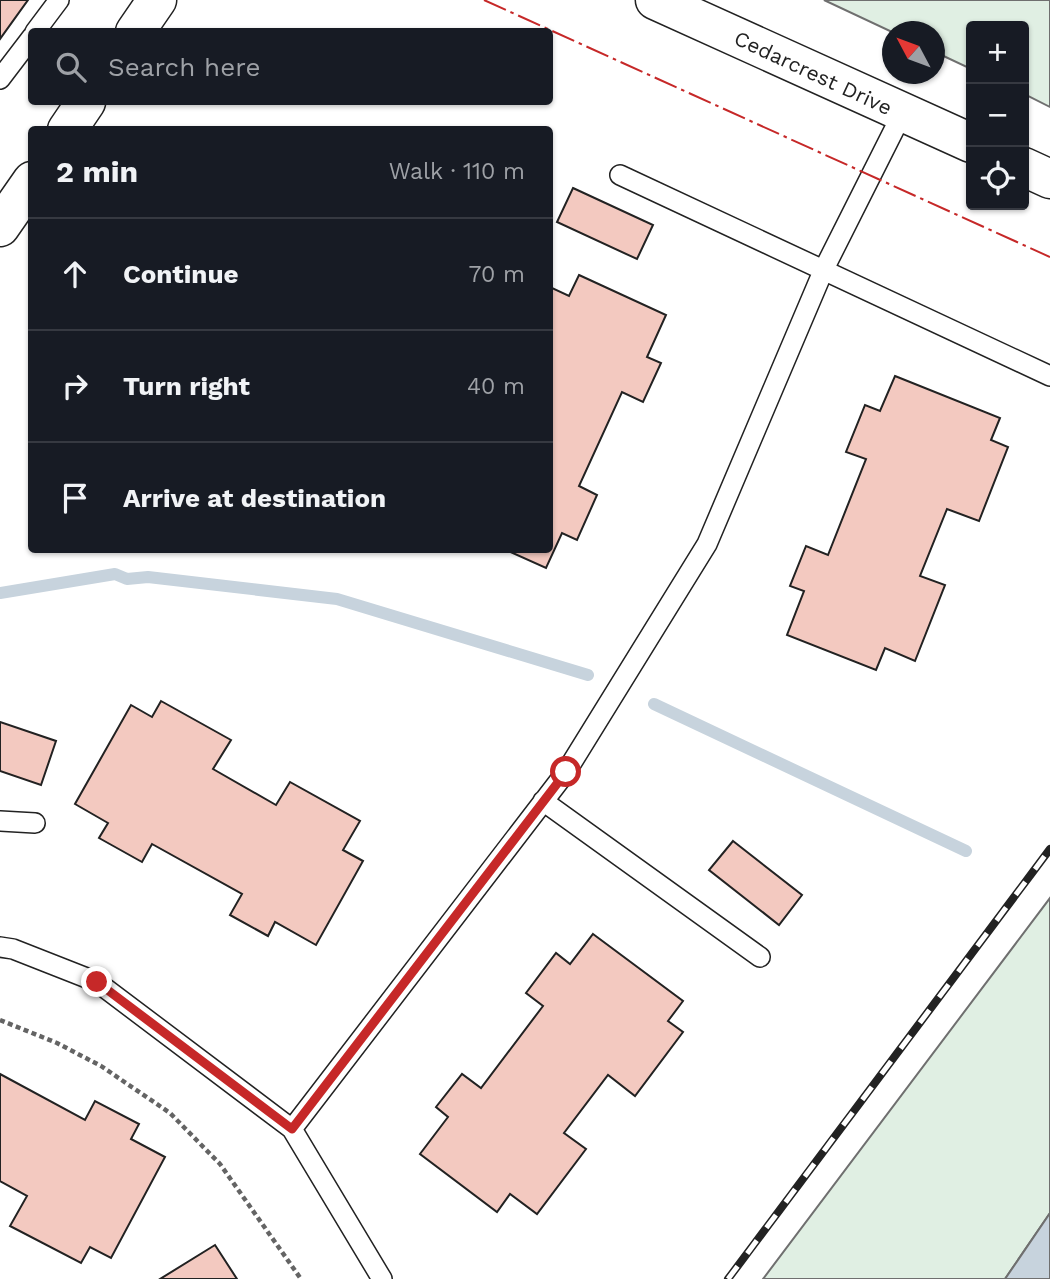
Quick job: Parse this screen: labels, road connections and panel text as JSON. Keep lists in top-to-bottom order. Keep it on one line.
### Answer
{"streets":{"street":["Cedarcrest Drive"]},"north":"top left","page":{"map_buttons":["+","−"],"search":"Search here","heading":["2 min","Walk · 110 m"],"list":[["Continue","70 m"],["Turn right","40 m"],"Arrive at destination"]}}
